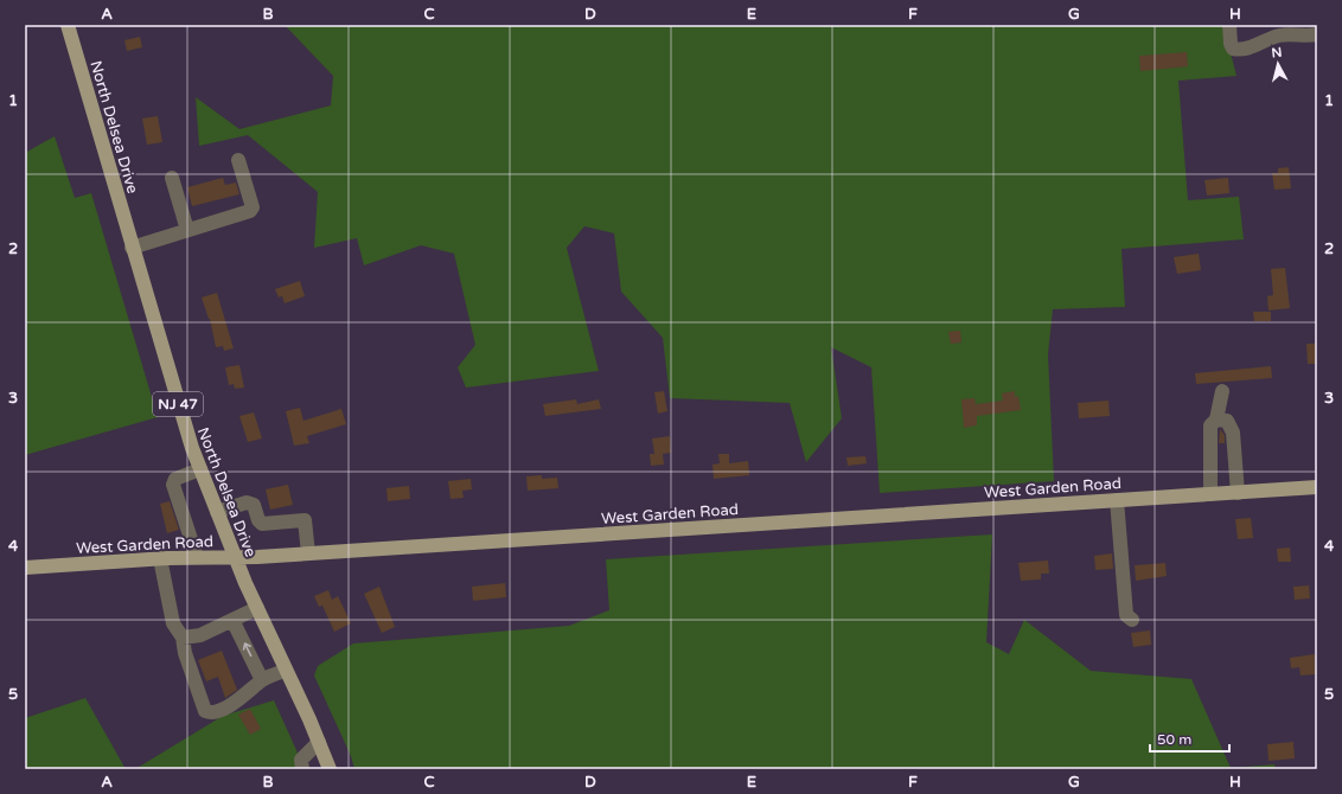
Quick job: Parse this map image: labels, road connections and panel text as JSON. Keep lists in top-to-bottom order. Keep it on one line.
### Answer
{"streets":{"main road":["North Delsea Drive","NJ 47","West Garden Road"]},"crossings":[["North Delsea Drive","West Garden Road"]],"scale_bar":"50 m","north":"top","grid":{"columns":["A","B","C","D","E","F","G","H"],"rows":["1","2","3","4","5"]}}
